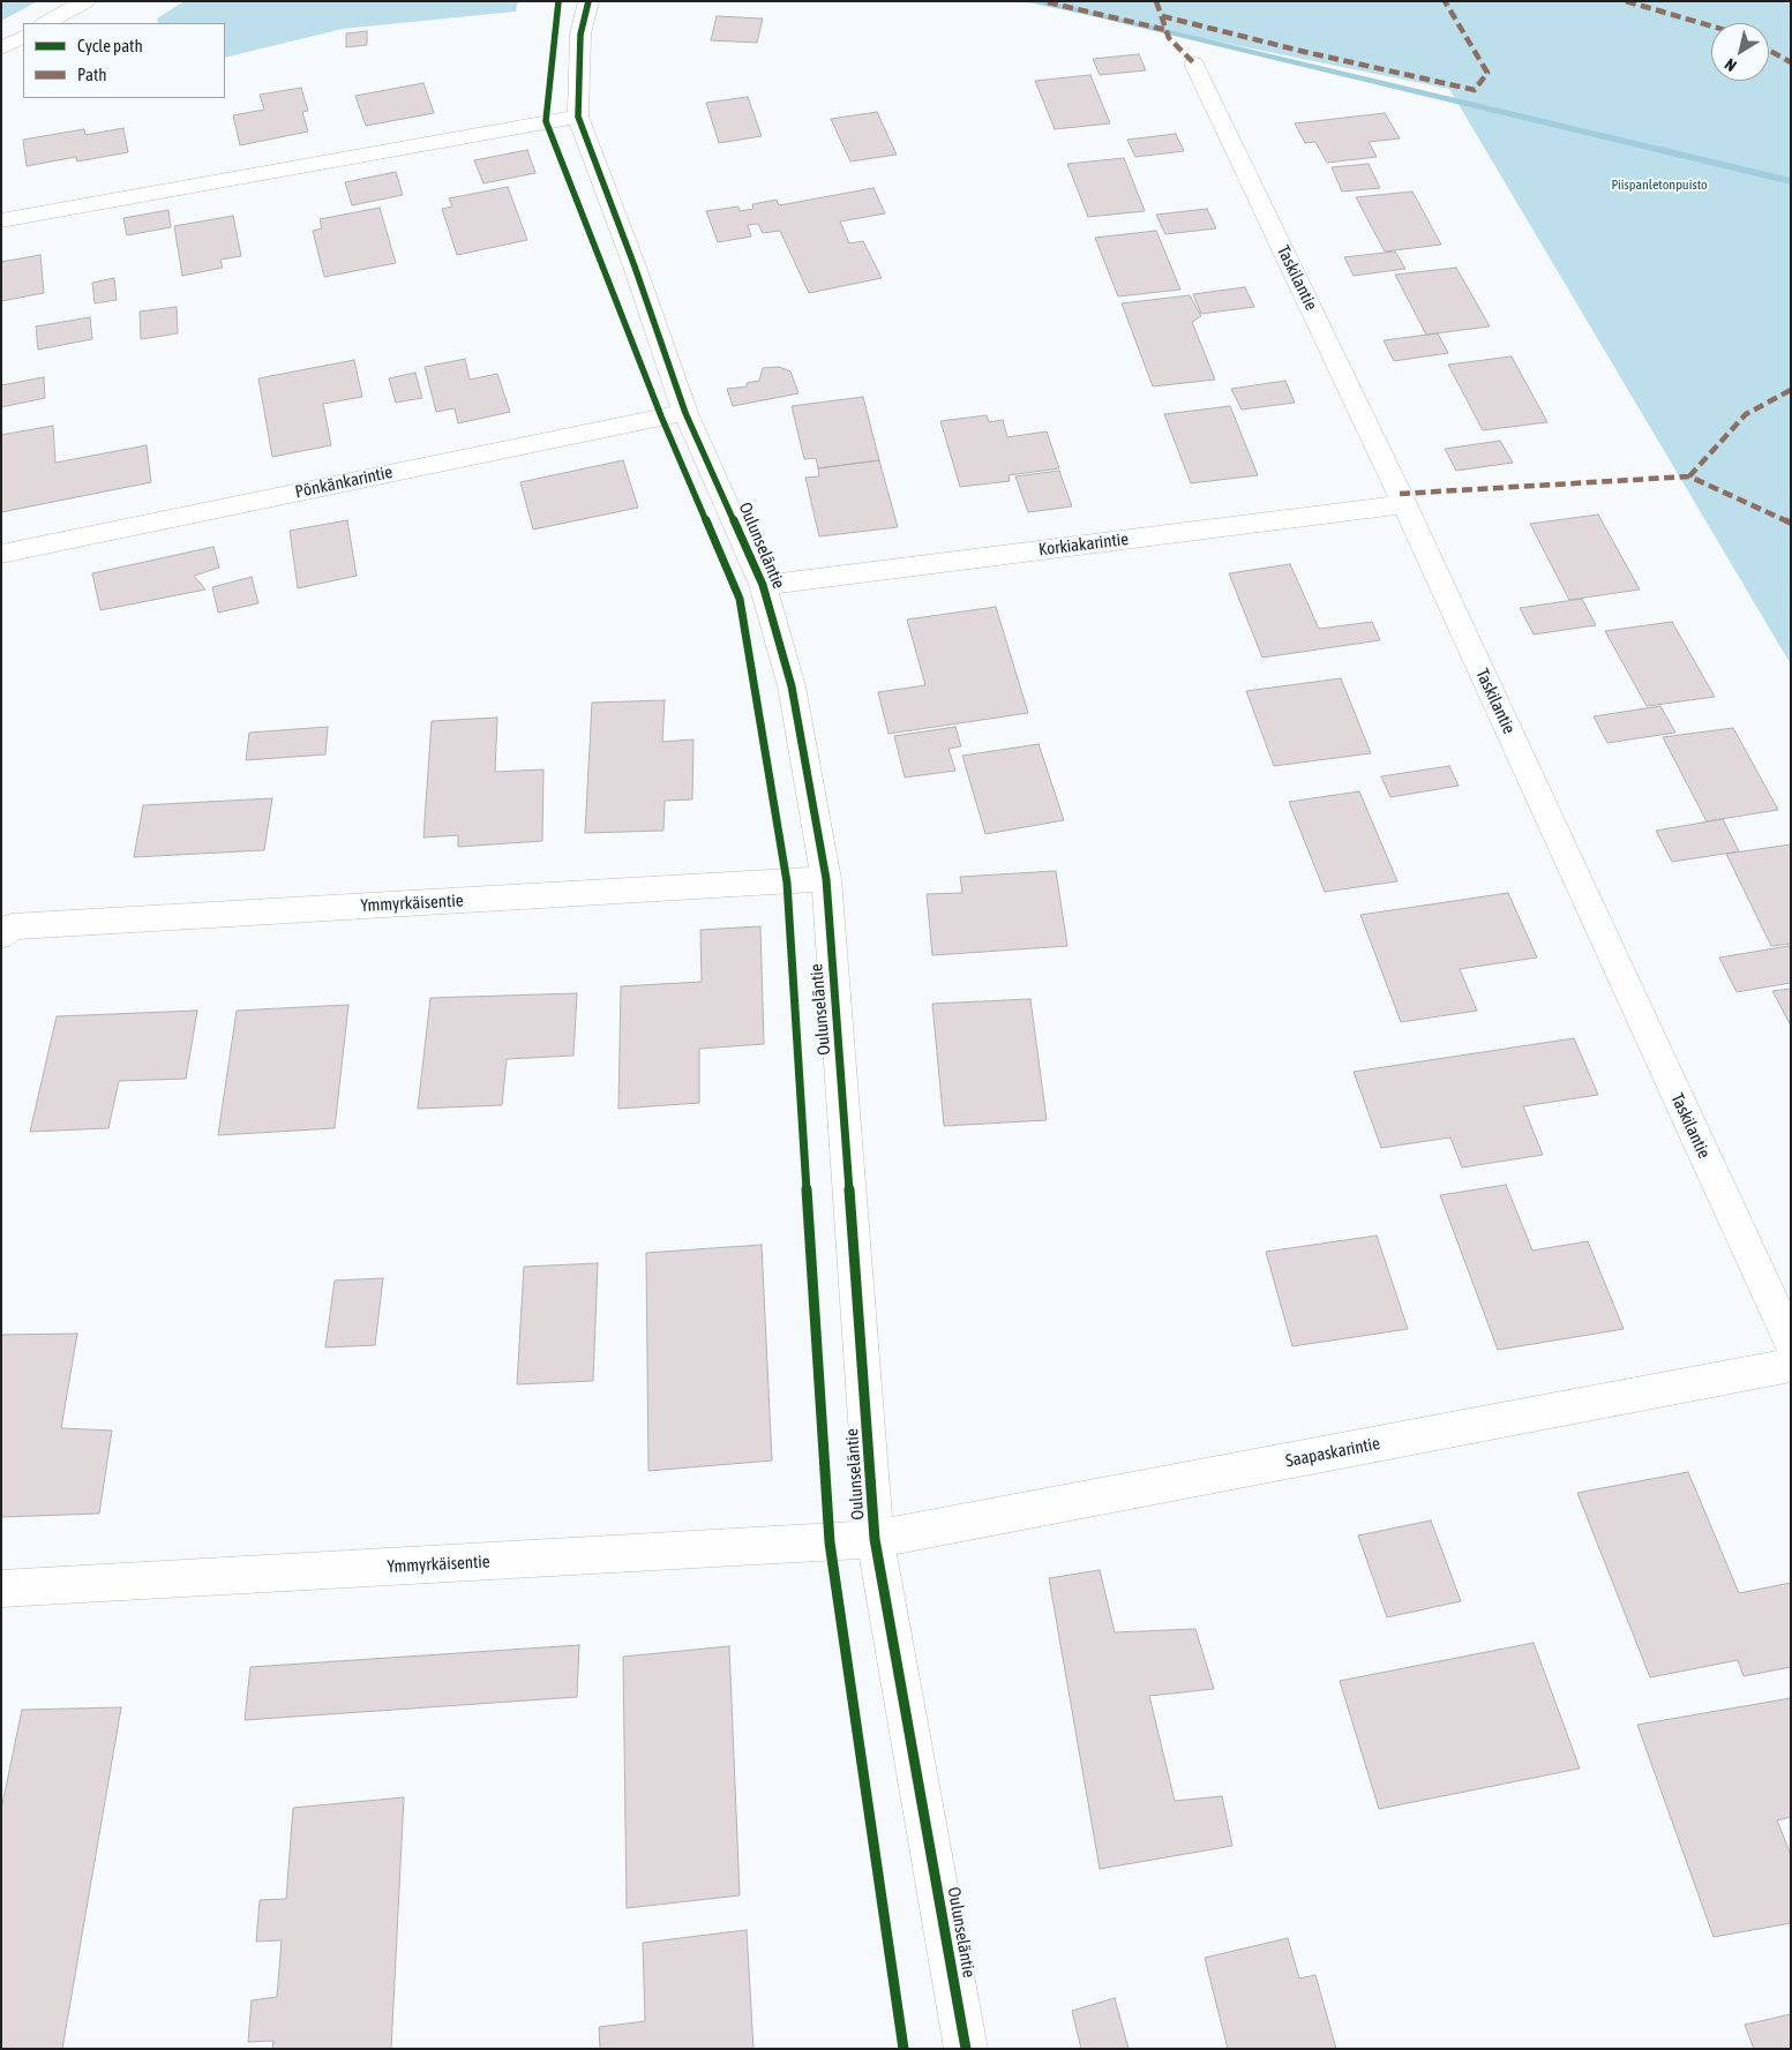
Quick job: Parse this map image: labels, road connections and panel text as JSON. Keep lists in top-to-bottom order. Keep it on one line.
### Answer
{"streets":{"street":["Taskilantie","Pönkänkarintie","Korkiakarintie","Oulunseläntie","Ymmyrkäisentie","Saapaskarintie"]},"crossings":[["Taskilantie","Korkiakarintie"],["Pönkänkarintie","Oulunseläntie"],["Korkiakarintie","Oulunseläntie"],["Oulunseläntie","Ymmyrkäisentie"],["Oulunseläntie","Saapaskarintie"],["Ymmyrkäisentie","Saapaskarintie"]],"parks":["Piispanletonpuisto"],"legend":["Cycle path","Path"],"north":"bottom left"}
